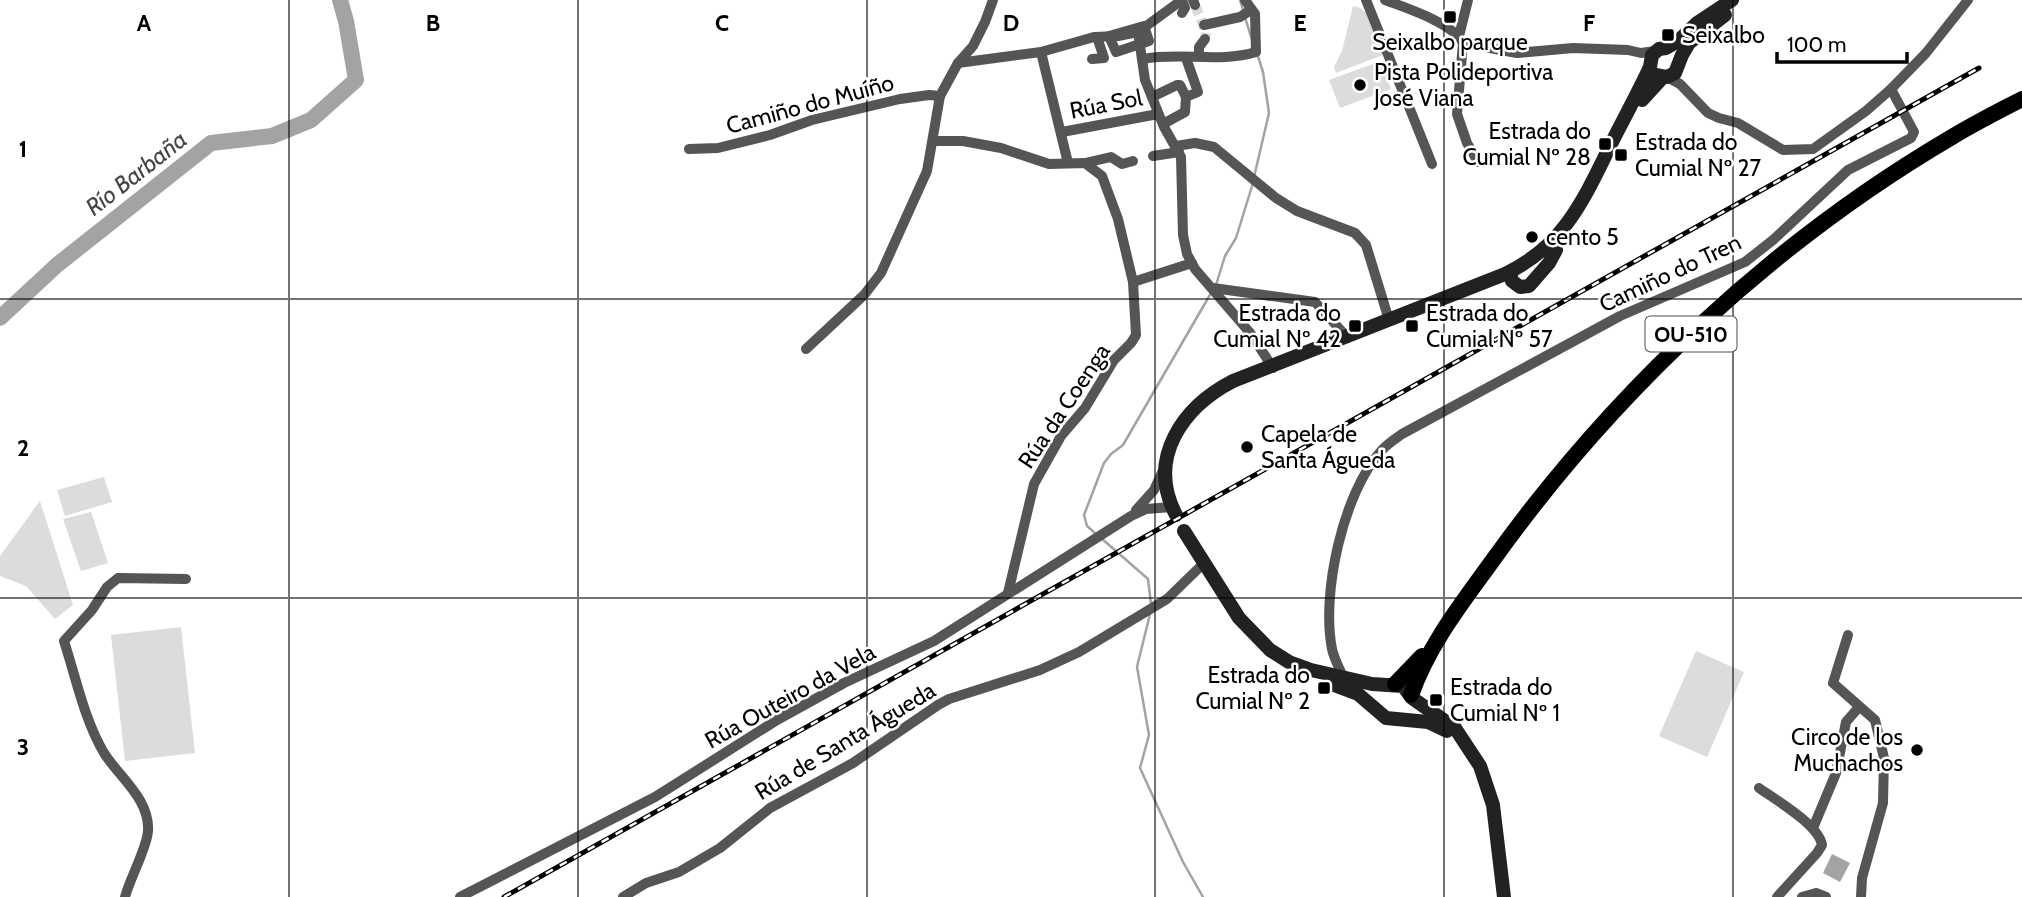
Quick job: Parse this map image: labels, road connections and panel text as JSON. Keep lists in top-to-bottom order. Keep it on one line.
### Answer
{"streets":{"main road":["OU-510"],"street":["Camiño do Muíño","Rúa Sol","Camiño do Tren","Rúa da Coenga","Rúa Outeiro da Vela","Rúa de Santa Águeda"]},"crossings":[["Rúa da Coenga","Rúa Outeiro da Vela"]],"water":["Río Barbaña"],"places":{"transit":["Seixalbo parque","Seixalbo","Estrada do Cumial Nº 28","Estrada do Cumial Nº 27","Estrada do Cumial Nº 42","Estrada do Cumial Nº 57","Estrada do Cumial Nº 2","Estrada do Cumial Nº 1"],"other":["Pista Polideportiva José Viana","cento 5","Capela de Santa Águeda","Circo de los Muchachos"]},"scale_bar":"100 m","grid":{"columns":["A","B","C","D","E","F"],"rows":["1","2","3"]}}
